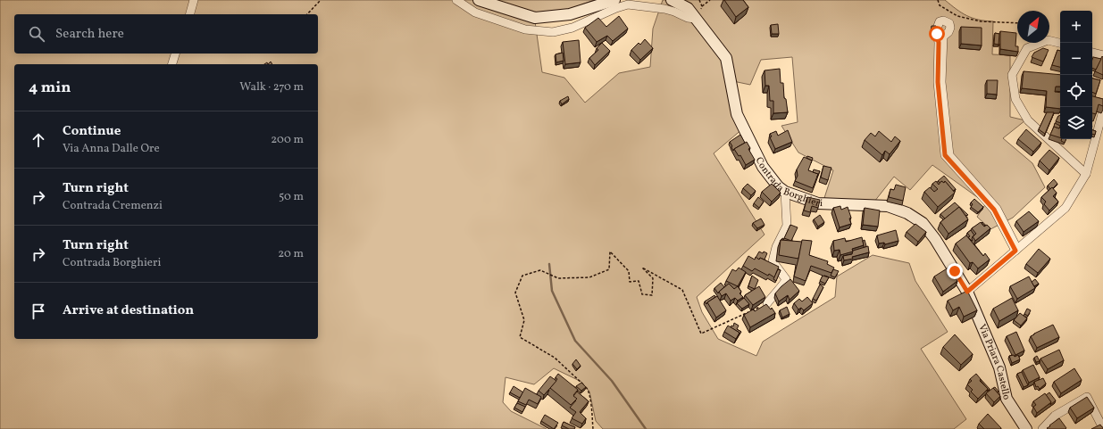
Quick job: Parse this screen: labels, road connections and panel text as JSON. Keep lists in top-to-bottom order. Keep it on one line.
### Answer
{"streets":{"street":["Contrada Borghieri","Via Priara Castello"]},"crossings":[["Contrada Borghieri","Via Priara Castello"]],"north":"top right","page":{"map_buttons":["+","−"],"search":"Search here","heading":["4 min","Walk · 270 m"],"list":[["Continue","Via Anna Dalle Ore","200 m"],["Turn right","Contrada Cremenzi","50 m"],["Turn right","Contrada Borghieri","20 m"],"Arrive at destination"]}}
